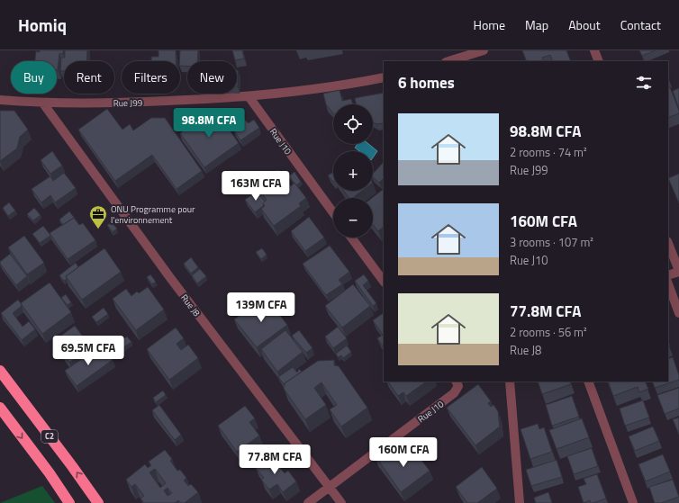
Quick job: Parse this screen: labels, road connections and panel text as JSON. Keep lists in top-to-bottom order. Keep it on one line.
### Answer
{"streets":{"highway":["C2"],"street":["Rue J99","Rue J10","Rue J8"]},"crossings":[["Rue J99","Rue J10"],["Rue J99","Rue J8"],["Rue J10","Rue J8"]],"places":{"office":["ONU Programme pour l'environnement"]},"page":{"header":"Homiq","nav":["Home","Map","About","Contact"],"chip":["Buy","Rent","Filters","New"],"heading":"6 homes","map_buttons":["+","−"],"list":[{"name":"98.8M CFA","note":"2 rooms · 74 m² · Rue J99"},{"name":"160M CFA","note":"3 rooms · 107 m² · Rue J10"},{"name":"77.8M CFA","note":"2 rooms · 56 m² · Rue J8"}],"price":["98.8M CFA","163M CFA","139M CFA","69.5M CFA","160M CFA","77.8M CFA"]}}
